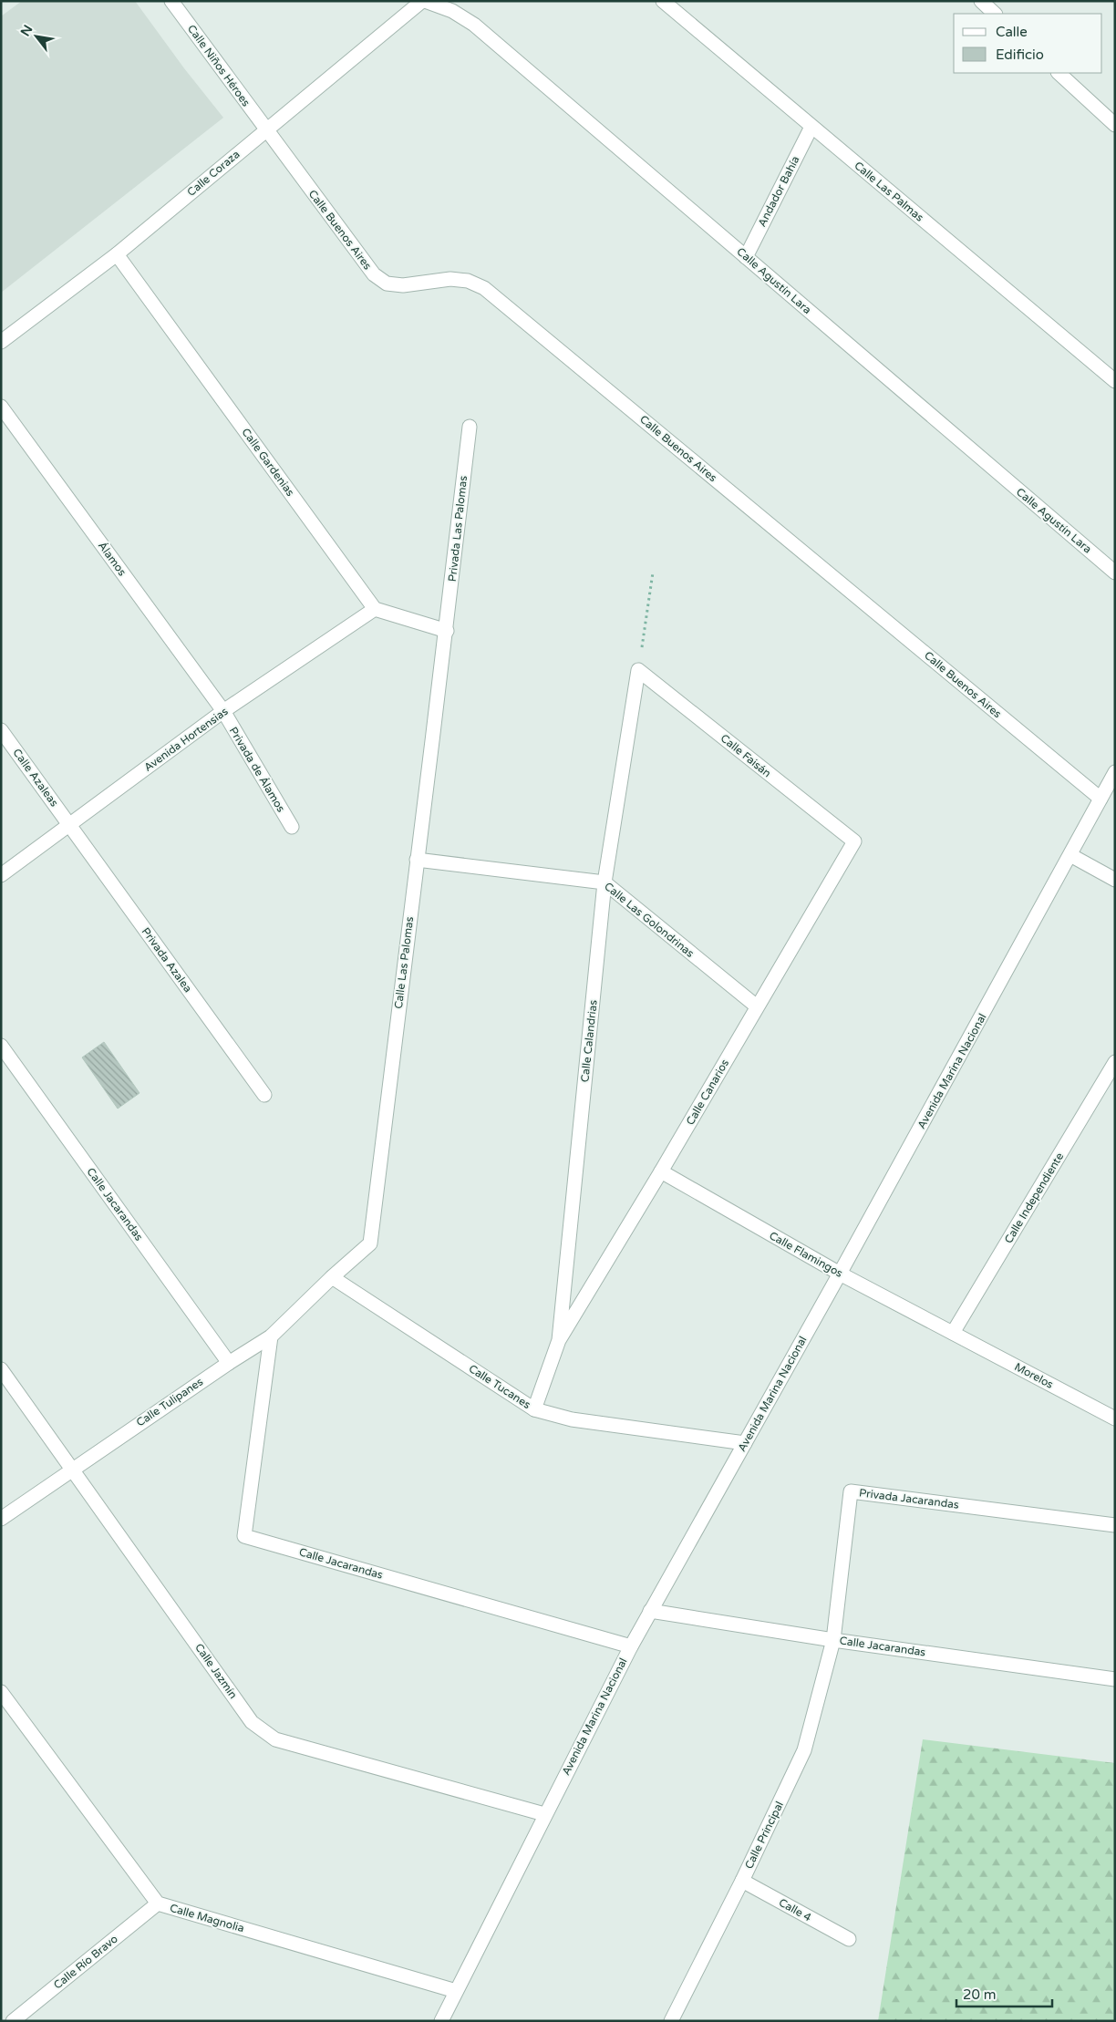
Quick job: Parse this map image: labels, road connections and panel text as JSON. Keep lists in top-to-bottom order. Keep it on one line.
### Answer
{"streets":{"street":["Calle Niños Héroes","Calle Coraza","Andador Bahía","Calle Las Palmas","Calle Buenos Aires","Calle Agustín Lara","Calle Gardenias","Privada Las Palomas","Álamos","Avenida Hortensias","Calle Faisán","Privada de Álamos","Calle Azaleas","Calle Las Golondrinas","Privada Azalea","Calle Las Palomas","Calle Calandrias","Avenida Marina Nacional","Calle Canarios","Calle Independiente","Calle Jacarandas","Calle Flamingos","Morelos","Calle Tucanes","Calle Tulipanes","Privada Jacarandas","Calle Jazmín","Calle Principal","Calle 4","Calle Magnolia","Calle Río Bravo"]},"crossings":[["Calle Niños Héroes","Calle Coraza"],["Calle Niños Héroes","Calle Buenos Aires"],["Calle Coraza","Calle Buenos Aires"],["Calle Coraza","Calle Agustín Lara"],["Calle Coraza","Calle Gardenias"],["Andador Bahía","Calle Las Palmas"],["Andador Bahía","Calle Agustín Lara"],["Calle Buenos Aires","Avenida Marina Nacional"],["Calle Gardenias","Avenida Hortensias"],["Privada Las Palomas","Calle Las Palomas"],["Álamos","Avenida Hortensias"],["Álamos","Privada de Álamos"],["Avenida Hortensias","Privada de Álamos"],["Avenida Hortensias","Calle Azaleas"],["Avenida Hortensias","Privada Azalea"],["Calle Faisán","Calle Calandrias"],["Calle Faisán","Calle Canarios"],["Calle Azaleas","Privada Azalea"],["Calle Las Golondrinas","Calle Las Palomas"],["Calle Las Golondrinas","Calle Calandrias"],["Calle Las Golondrinas","Calle Canarios"],["Calle Las Palomas","Calle Tucanes"],["Calle Las Palomas","Calle Tulipanes"],["Calle Calandrias","Calle Canarios"],["Calle Calandrias","Calle Tucanes"],["Avenida Marina Nacional","Calle Jacarandas"],["Avenida Marina Nacional","Calle Flamingos"],["Avenida Marina Nacional","Calle Tucanes"],["Avenida Marina Nacional","Calle Jazmín"],["Avenida Marina Nacional","Calle Magnolia"],["Calle Canarios","Calle Flamingos"],["Calle Independiente","Calle Flamingos"],["Calle Independiente","Morelos"],["Calle Jacarandas","Calle Tulipanes"],["Calle Jacarandas","Privada Jacarandas"],["Calle Jacarandas","Calle Principal"],["Calle Flamingos","Morelos"],["Calle Tucanes","Calle Tulipanes"],["Calle Tulipanes","Calle Jazmín"],["Privada Jacarandas","Calle Principal"],["Calle Principal","Calle 4"],["Calle Magnolia","Calle Río Bravo"]],"legend":["Calle","Edificio"],"scale_bar":"20 m","north":"top left"}
